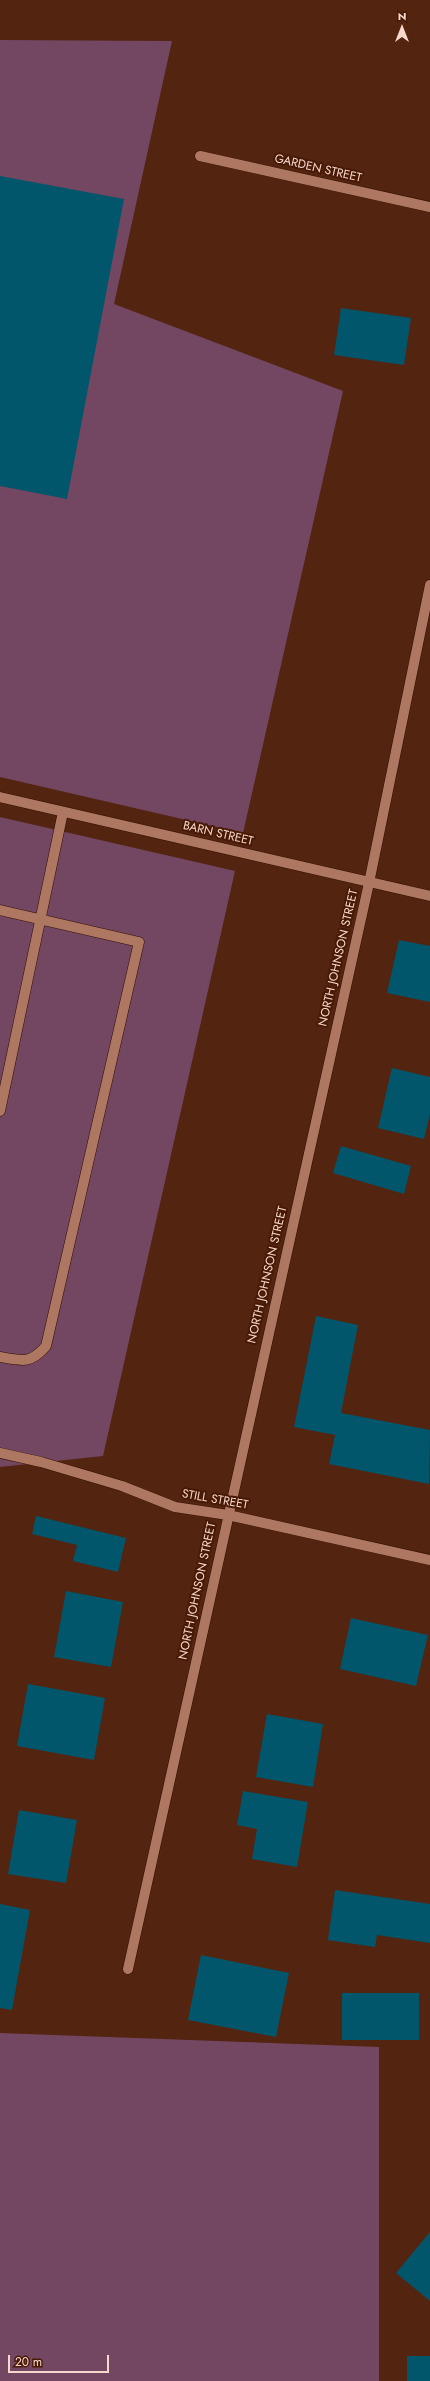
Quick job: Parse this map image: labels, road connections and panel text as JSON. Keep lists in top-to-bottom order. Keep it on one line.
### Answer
{"streets":{"street":["GARDEN STREET","BARN STREET","NORTH JOHNSON STREET","STILL STREET"]},"crossings":[["BARN STREET","NORTH JOHNSON STREET"],["NORTH JOHNSON STREET","STILL STREET"]],"scale_bar":"20 m","north":"top"}
